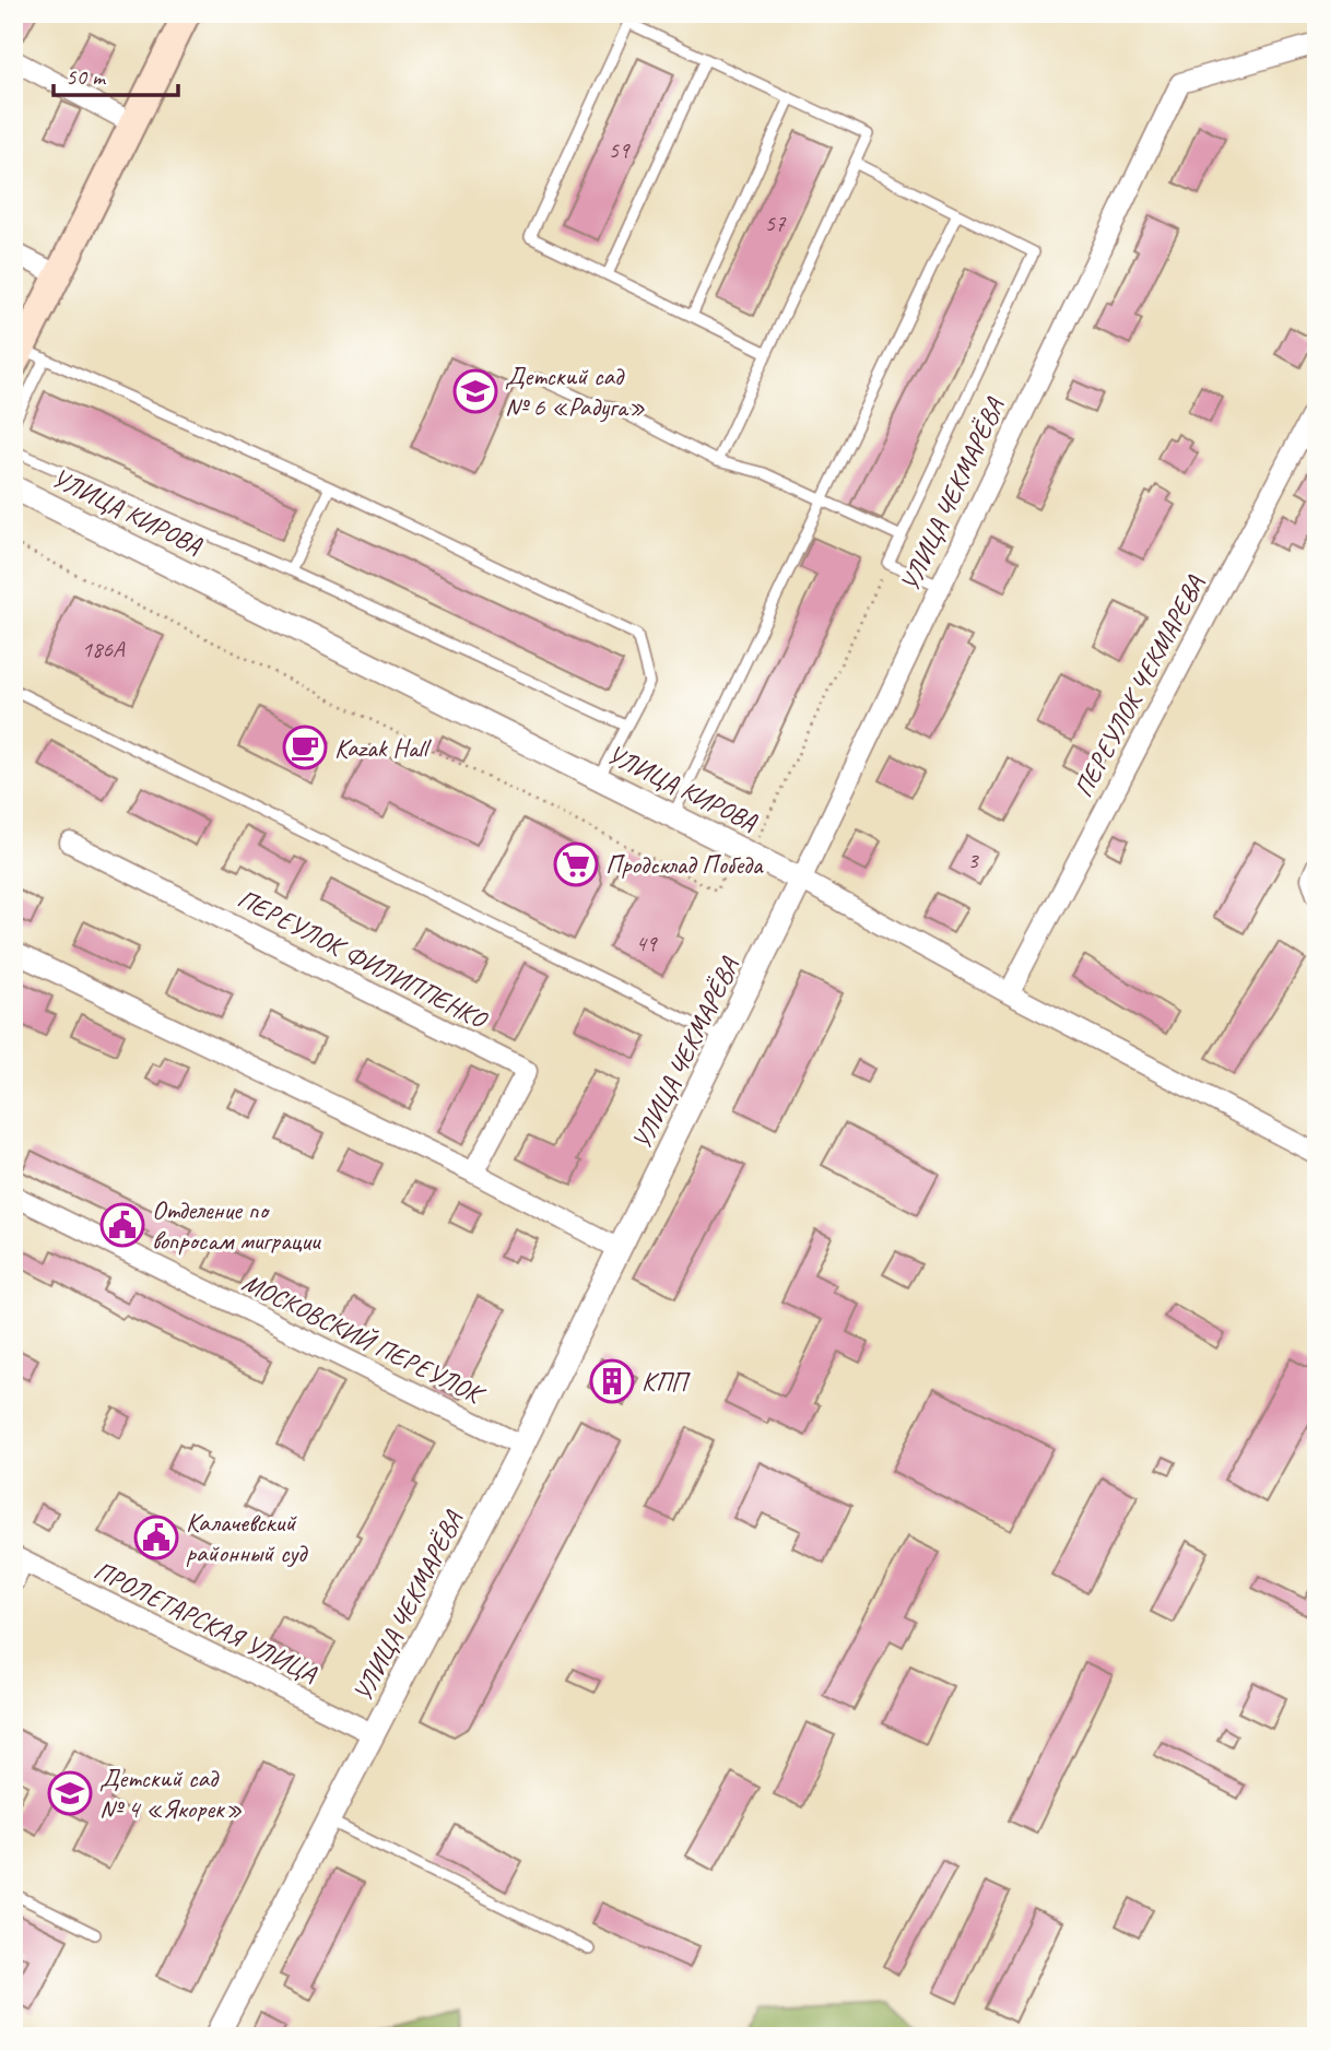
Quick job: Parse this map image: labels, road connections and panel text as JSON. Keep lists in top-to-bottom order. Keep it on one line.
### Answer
{"streets":{"street":["УЛИЦА ЧЕКМАРЁВА","УЛИЦА КИРОВА","ПЕРЕУЛОК ЧЕКМАРЕВА","ПЕРЕУЛОК ФИЛИППЕНКО","МОСКОВСКИЙ ПЕРЕУЛОК","ПРОЛЕТАРСКАЯ УЛИЦА"]},"crossings":[["УЛИЦА ЧЕКМАРЁВА","УЛИЦА КИРОВА"],["УЛИЦА ЧЕКМАРЁВА","МОСКОВСКИЙ ПЕРЕУЛОК"],["УЛИЦА ЧЕКМАРЁВА","ПРОЛЕТАРСКАЯ УЛИЦА"],["УЛИЦА КИРОВА","ПЕРЕУЛОК ЧЕКМАРЕВА"]],"places":{"school or university":["Детский сад № 6 «Радуга»","Детский сад № 4 «Якорек»"],"cafe":["Kazak Hall"],"supermarket":["Продсклад Победа"],"public building":["Отделение по вопросам миграции","Калачевский районный суд"],"building":["КПП"]},"house_numbers":["59","57","186А","3","49"],"scale_bar":"50 m"}
